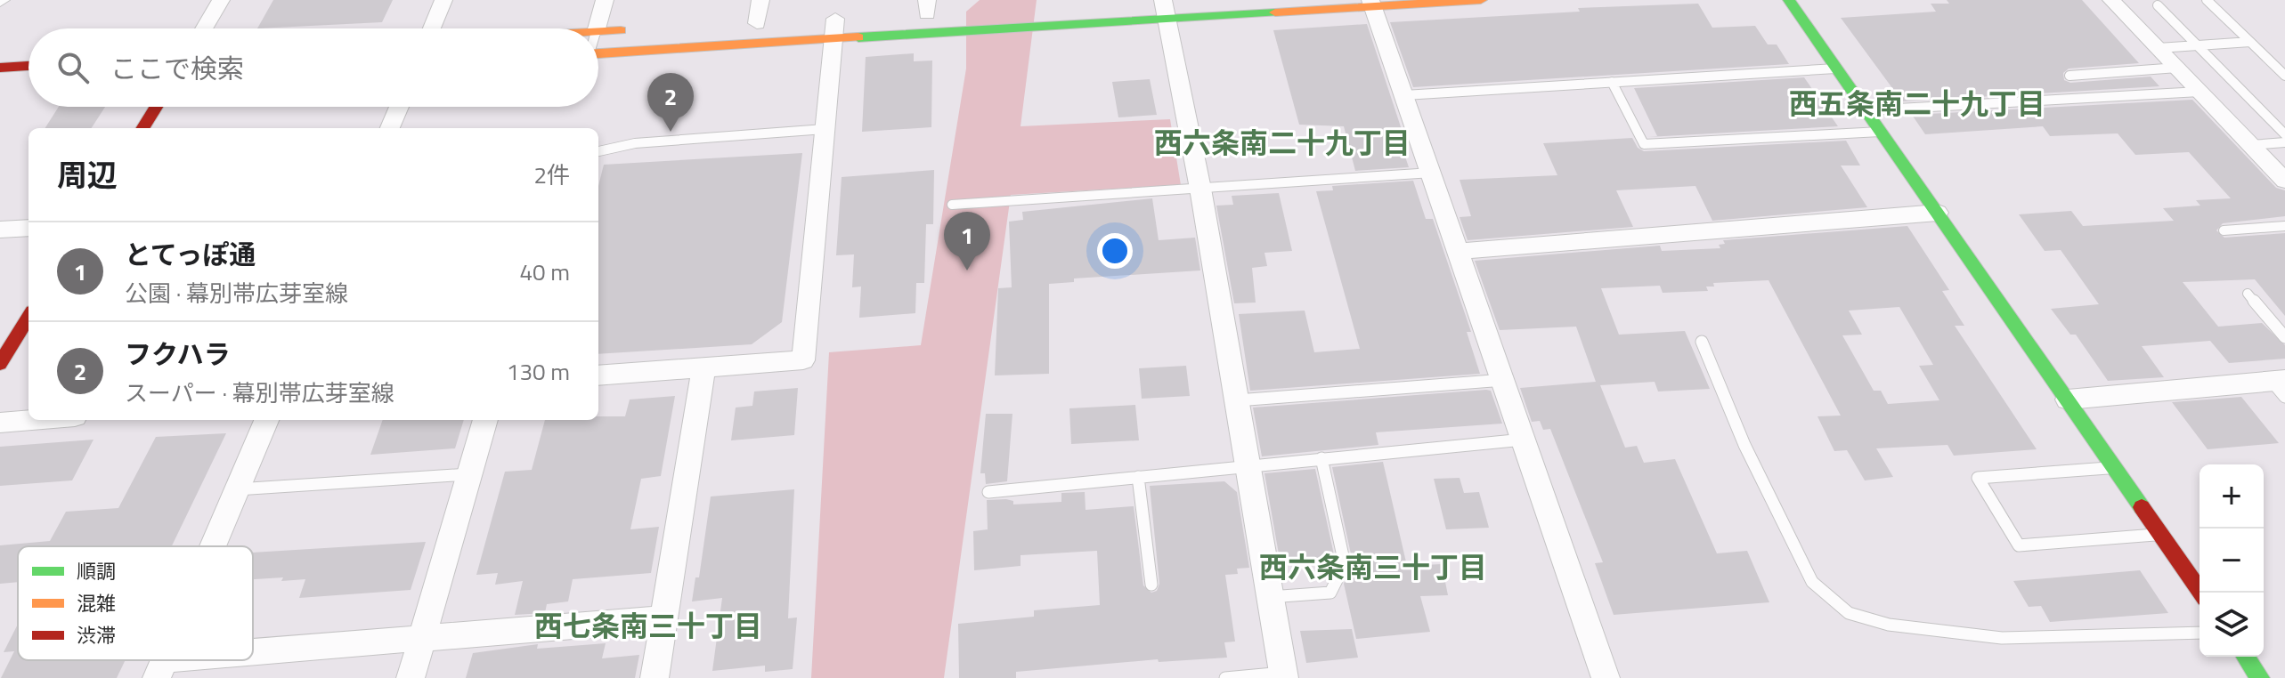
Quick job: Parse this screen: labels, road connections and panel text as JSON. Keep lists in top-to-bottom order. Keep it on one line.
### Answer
{"districts":["西五条南二十九丁目","西六条南二十九丁目","西六条南三十丁目","西七条南三十丁目"],"legend":["順調","混雑","渋滞"],"page":{"search":"ここで検索","pins":["2","1"],"heading":["周辺","2件"],"list":[{"mark":"1","name":"とてっぽ通","note":"公園 · 幕別帯広芽室線","value":"40 m"},{"mark":"2","name":"フクハラ","note":"スーパー · 幕別帯広芽室線","value":"130 m"}],"map_buttons":["+","−"]}}
